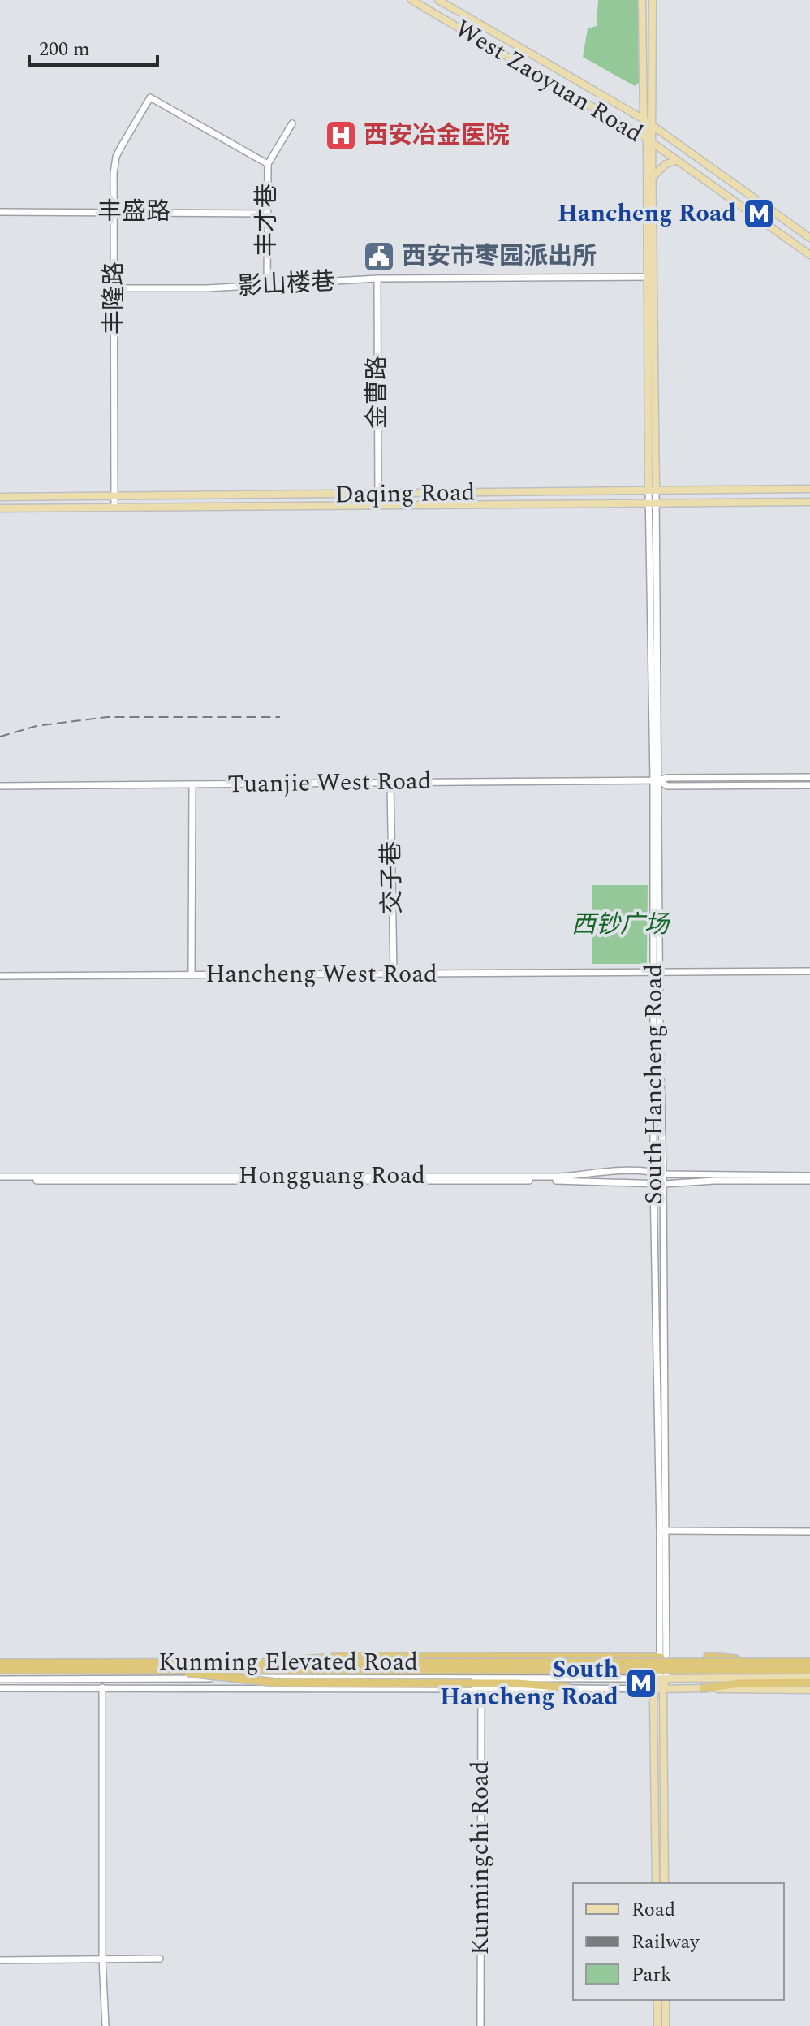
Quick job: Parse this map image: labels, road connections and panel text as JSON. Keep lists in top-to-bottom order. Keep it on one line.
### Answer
{"streets":{"highway":["Kunming Elevated Road"],"main road":["West Zaoyuan Road","Daqing Road"],"street":["丰盛路","丰才巷","影山楼巷","丰隆路","金曹路","Tuanjie West Road","交子巷","Hancheng West Road","South Hancheng Road","Hongguang Road","Kunmingchi Road"]},"crossings":[["丰盛路","丰才巷"],["丰盛路","丰隆路"],["丰才巷","影山楼巷"],["丰才巷","丰隆路"],["影山楼巷","丰隆路"],["影山楼巷","金曹路"],["丰隆路","Daqing Road"],["金曹路","Daqing Road"],["Daqing Road","South Hancheng Road"],["Tuanjie West Road","交子巷"],["Tuanjie West Road","South Hancheng Road"],["交子巷","Hancheng West Road"],["Hancheng West Road","South Hancheng Road"],["South Hancheng Road","Hongguang Road"]],"parks":["西钞广场"],"places":{"hospital":["西安冶金医院"],"metro station":["Hancheng Road","South Hancheng Road"],"public building":["西安市枣园派出所"]},"legend":["Road","Railway","Park"],"scale_bar":"200 m"}
